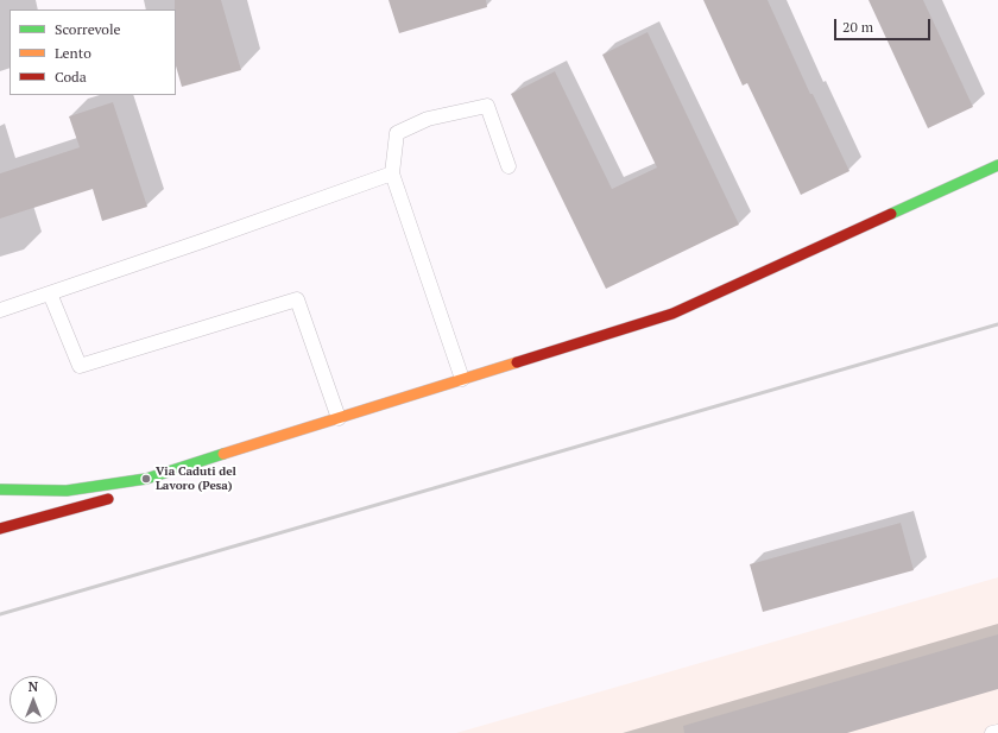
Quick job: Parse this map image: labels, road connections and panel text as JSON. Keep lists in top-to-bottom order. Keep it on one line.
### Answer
{"places":["Via Caduti del Lavoro (Pesa)"],"legend":["Scorrevole","Lento","Coda"],"scale_bar":"20 m","north":"top"}
